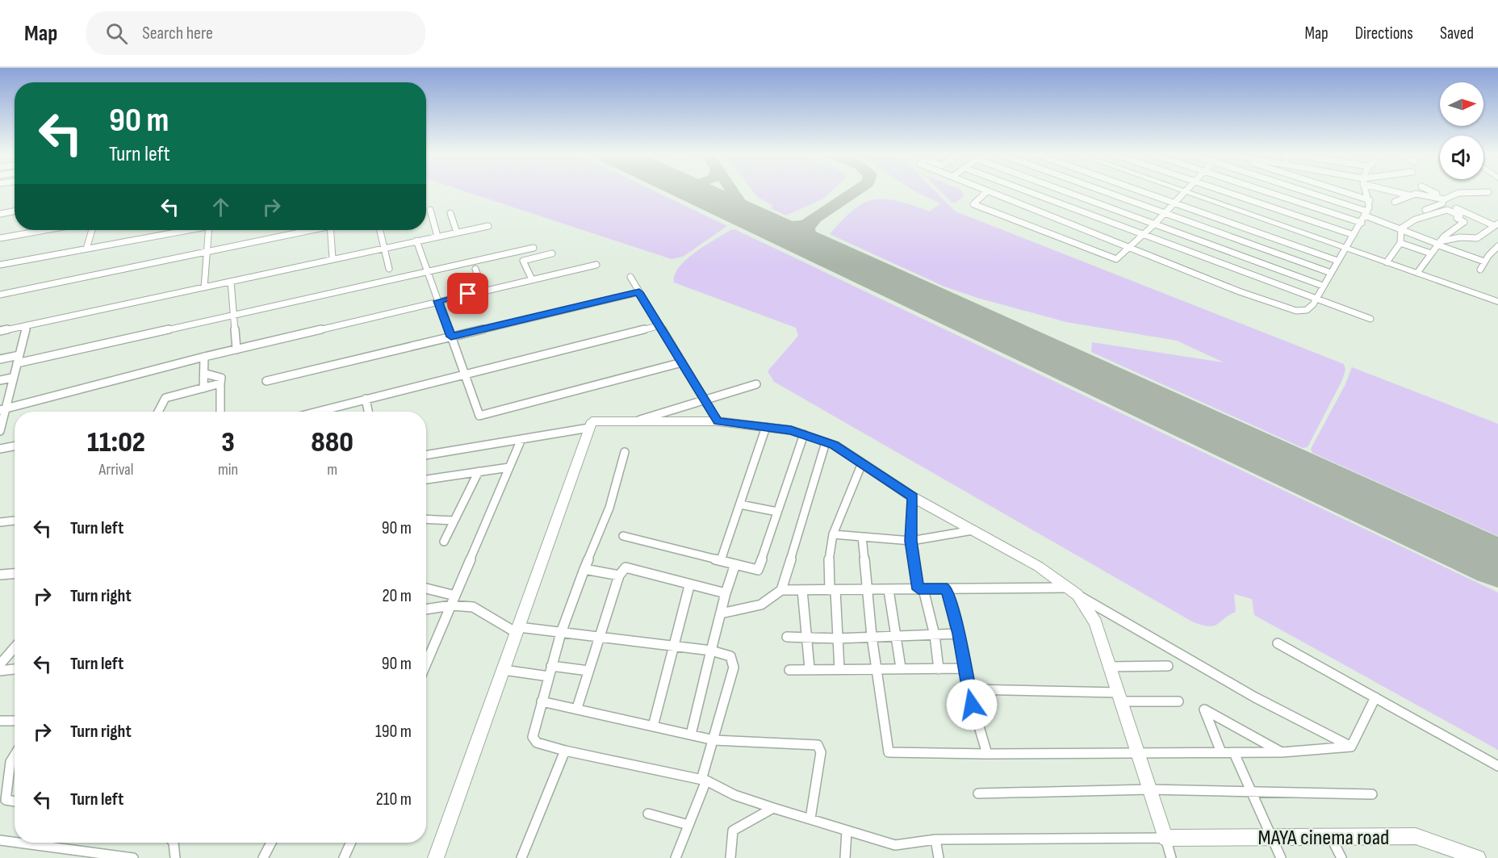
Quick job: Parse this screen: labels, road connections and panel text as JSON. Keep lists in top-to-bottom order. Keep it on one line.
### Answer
{"streets":{"street":["MAYA cinema road"]},"north":"right","page":{"header":"Map","search":"Search here","nav":["Map","Directions","Saved"],"turn":["90 m","Turn left"],"eta":["11:02","Arrival","3","min","880","m"],"list":[{"name":"Turn left","value":"90 m"},{"name":"Turn right","value":"20 m"},{"name":"Turn left","value":"90 m"},{"name":"Turn right","value":"190 m"},{"name":"Turn left","value":"210 m"}]}}
